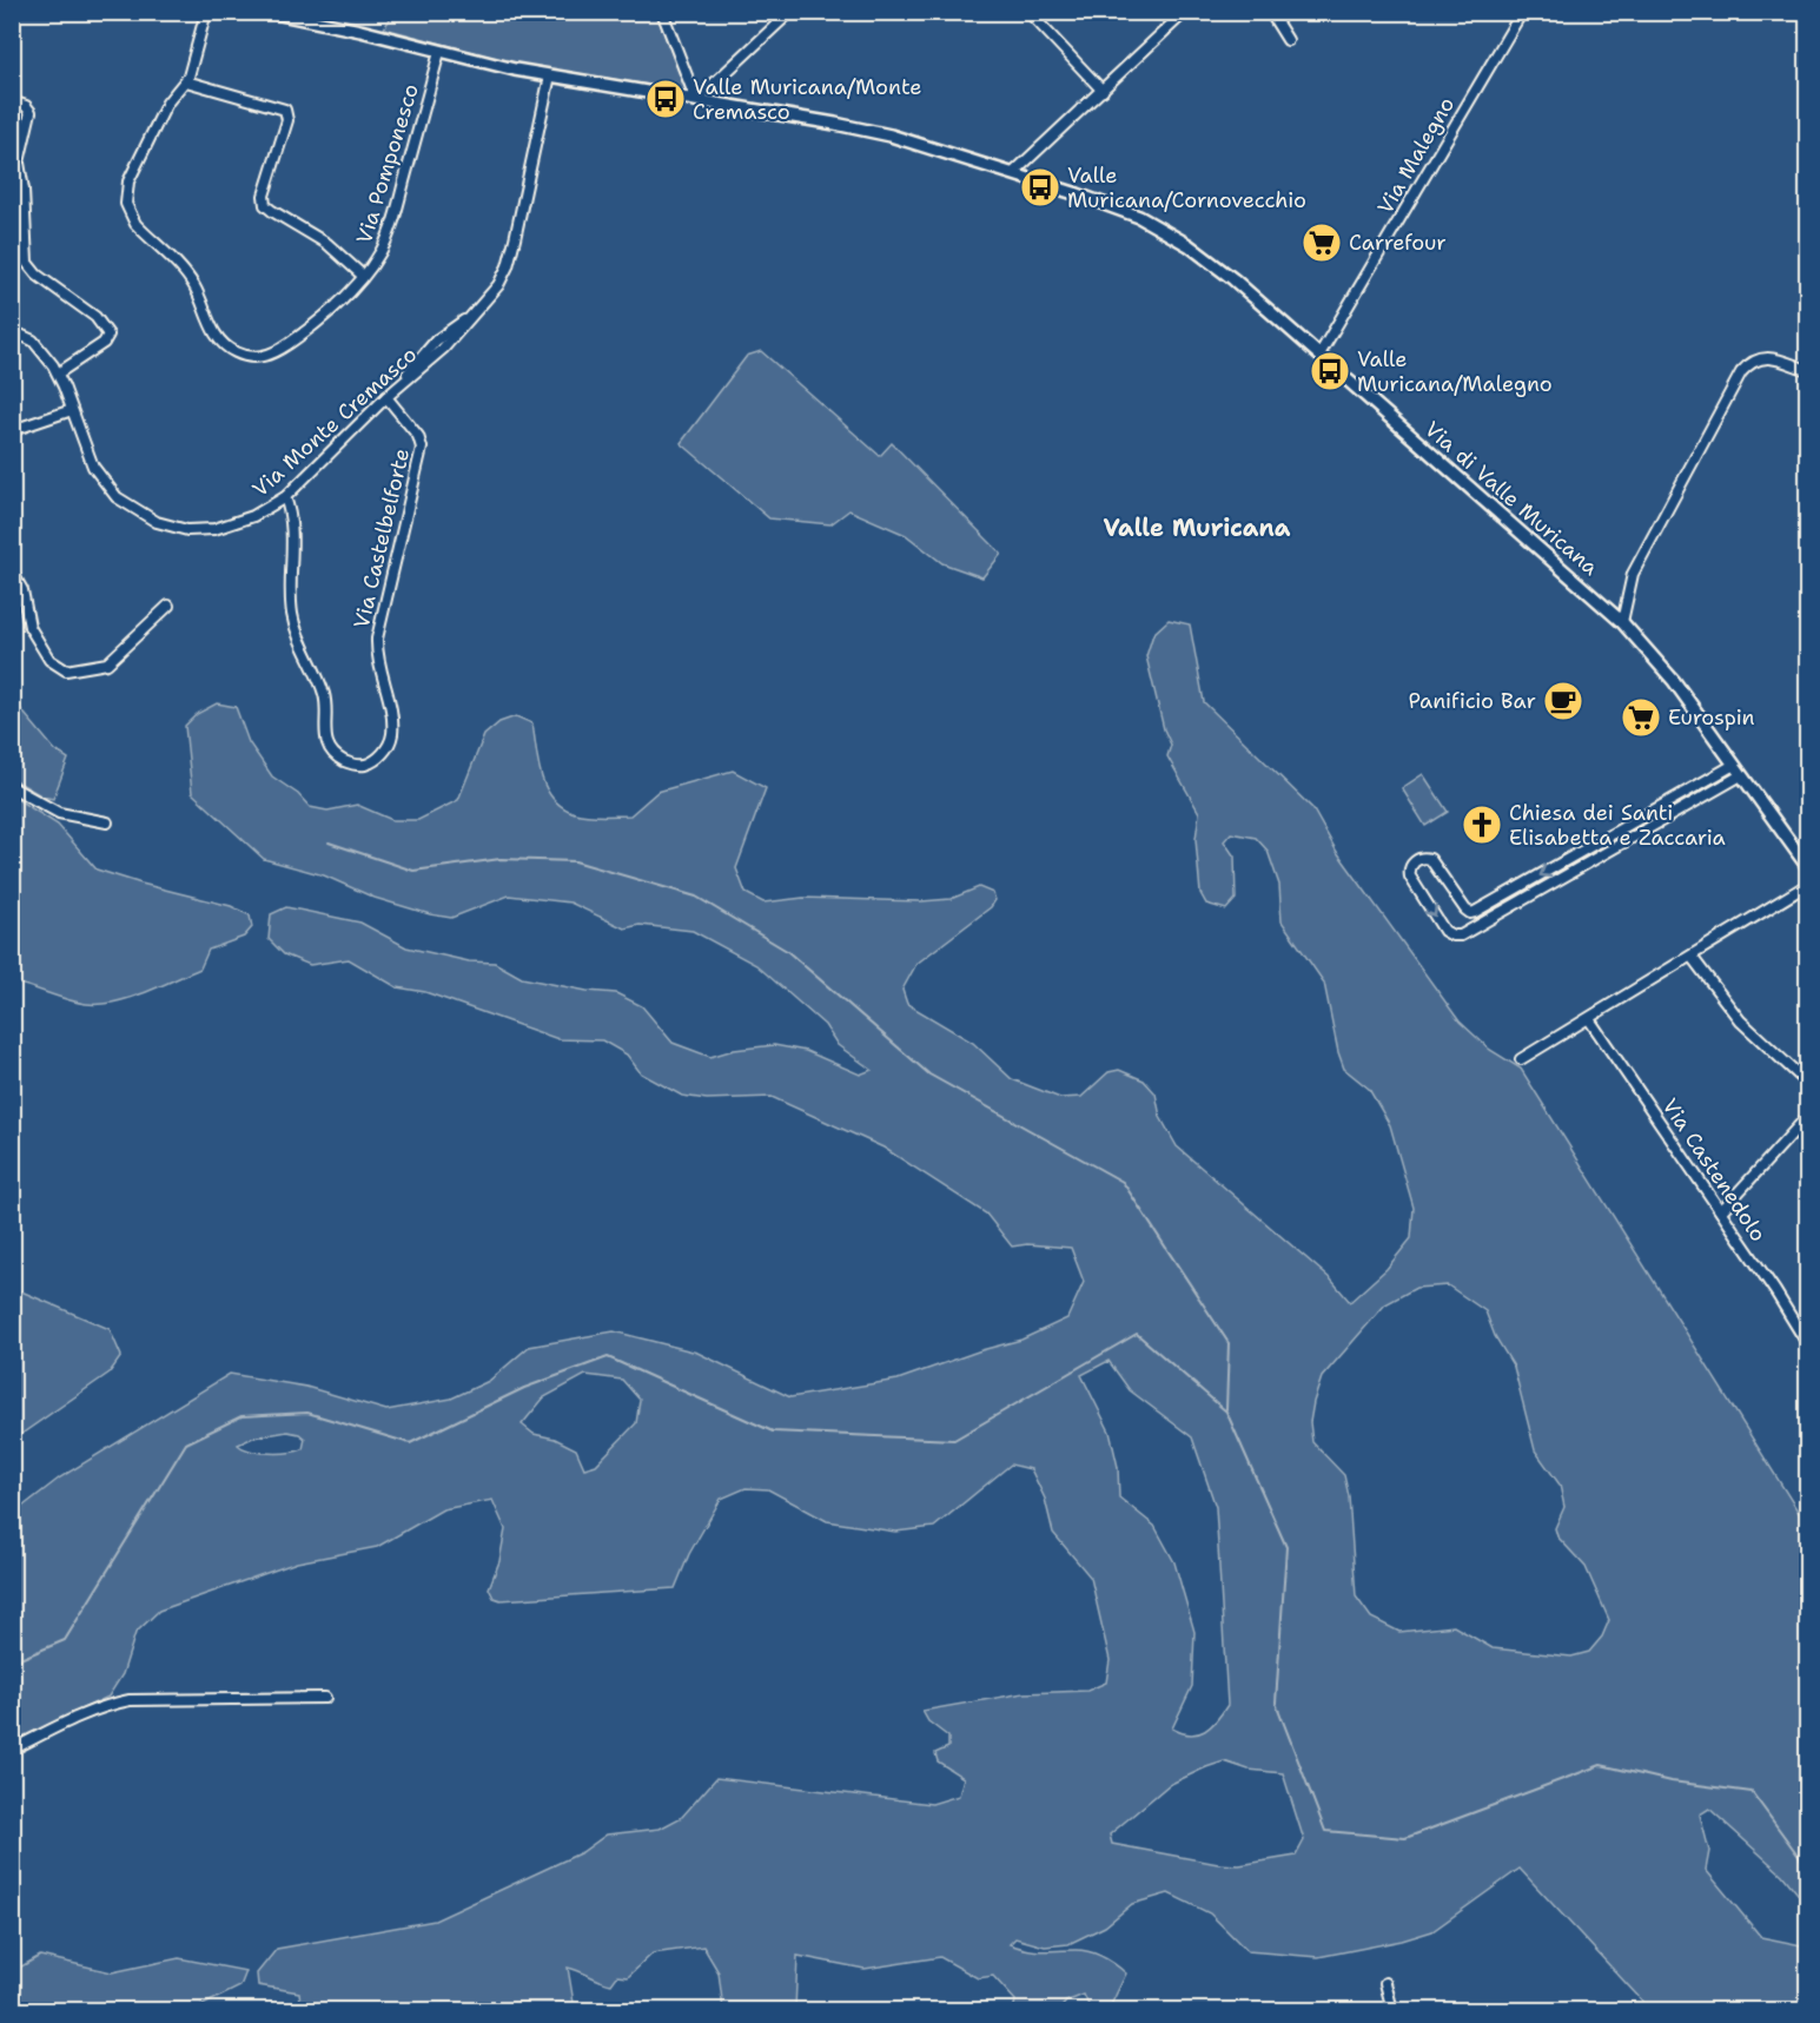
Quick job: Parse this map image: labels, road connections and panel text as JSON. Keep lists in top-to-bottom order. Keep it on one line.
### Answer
{"streets":{"street":["Via Malegno","Via Pomponesco","Via Monte Cremasco","Via di Valle Muricana","Via Castelbelforte","Via Castenedolo"]},"crossings":[["Via Malegno","Via di Valle Muricana"],["Via Pomponesco","Via di Valle Muricana"],["Via Monte Cremasco","Via di Valle Muricana"],["Via Monte Cremasco","Via Castelbelforte"]],"districts":["Valle Muricana"],"places":{"bus stop":["Valle Muricana/Monte Cremasco","Valle Muricana/Cornovecchio","Valle Muricana/Malegno"],"supermarket":["Carrefour","Eurospin"],"cafe":["Panificio Bar"],"church":["Chiesa dei Santi Elisabetta e Zaccaria"]}}
